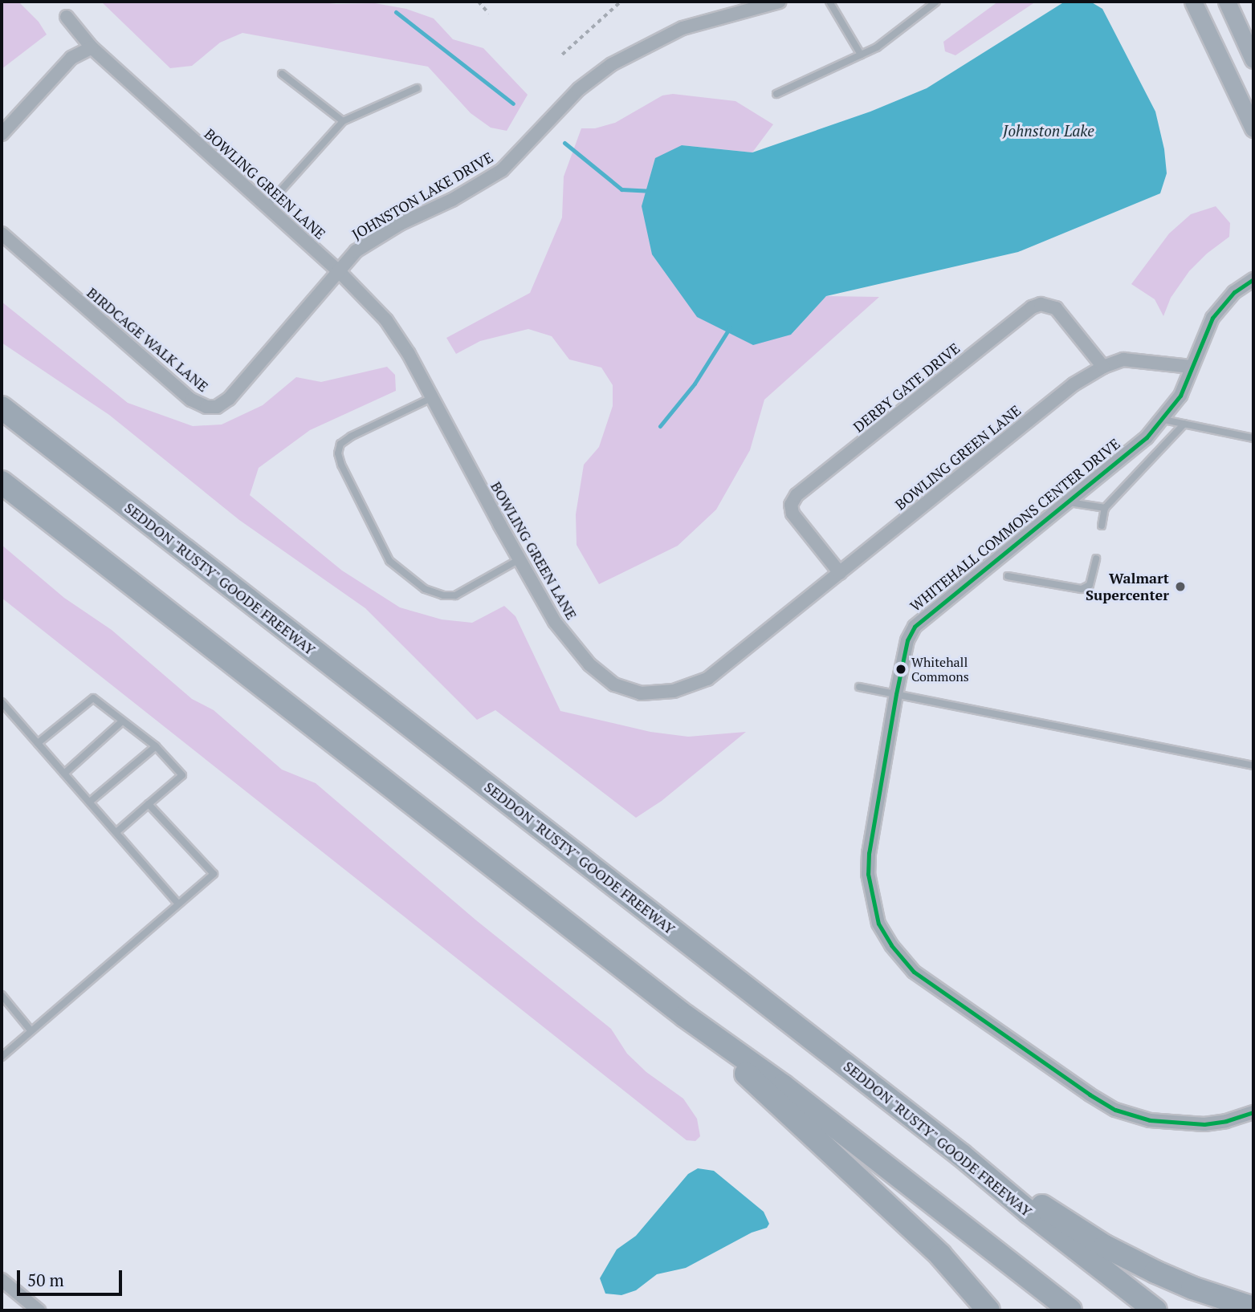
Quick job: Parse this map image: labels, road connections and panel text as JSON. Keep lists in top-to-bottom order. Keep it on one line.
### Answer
{"streets":{"highway":["SEDDON \"RUSTY\" GOODE FREEWAY"],"street":["BOWLING GREEN LANE","JOHNSTON LAKE DRIVE","BIRDCAGE WALK LANE","DERBY GATE DRIVE","WHITEHALL COMMONS CENTER DRIVE"]},"crossings":[["BOWLING GREEN LANE","JOHNSTON LAKE DRIVE"],["BOWLING GREEN LANE","BIRDCAGE WALK LANE"],["BOWLING GREEN LANE","DERBY GATE DRIVE"],["BOWLING GREEN LANE","WHITEHALL COMMONS CENTER DRIVE"],["JOHNSTON LAKE DRIVE","BIRDCAGE WALK LANE"]],"water":["Johnston Lake"],"places":["Walmart Supercenter","Whitehall Commons"],"scale_bar":"50 m"}
